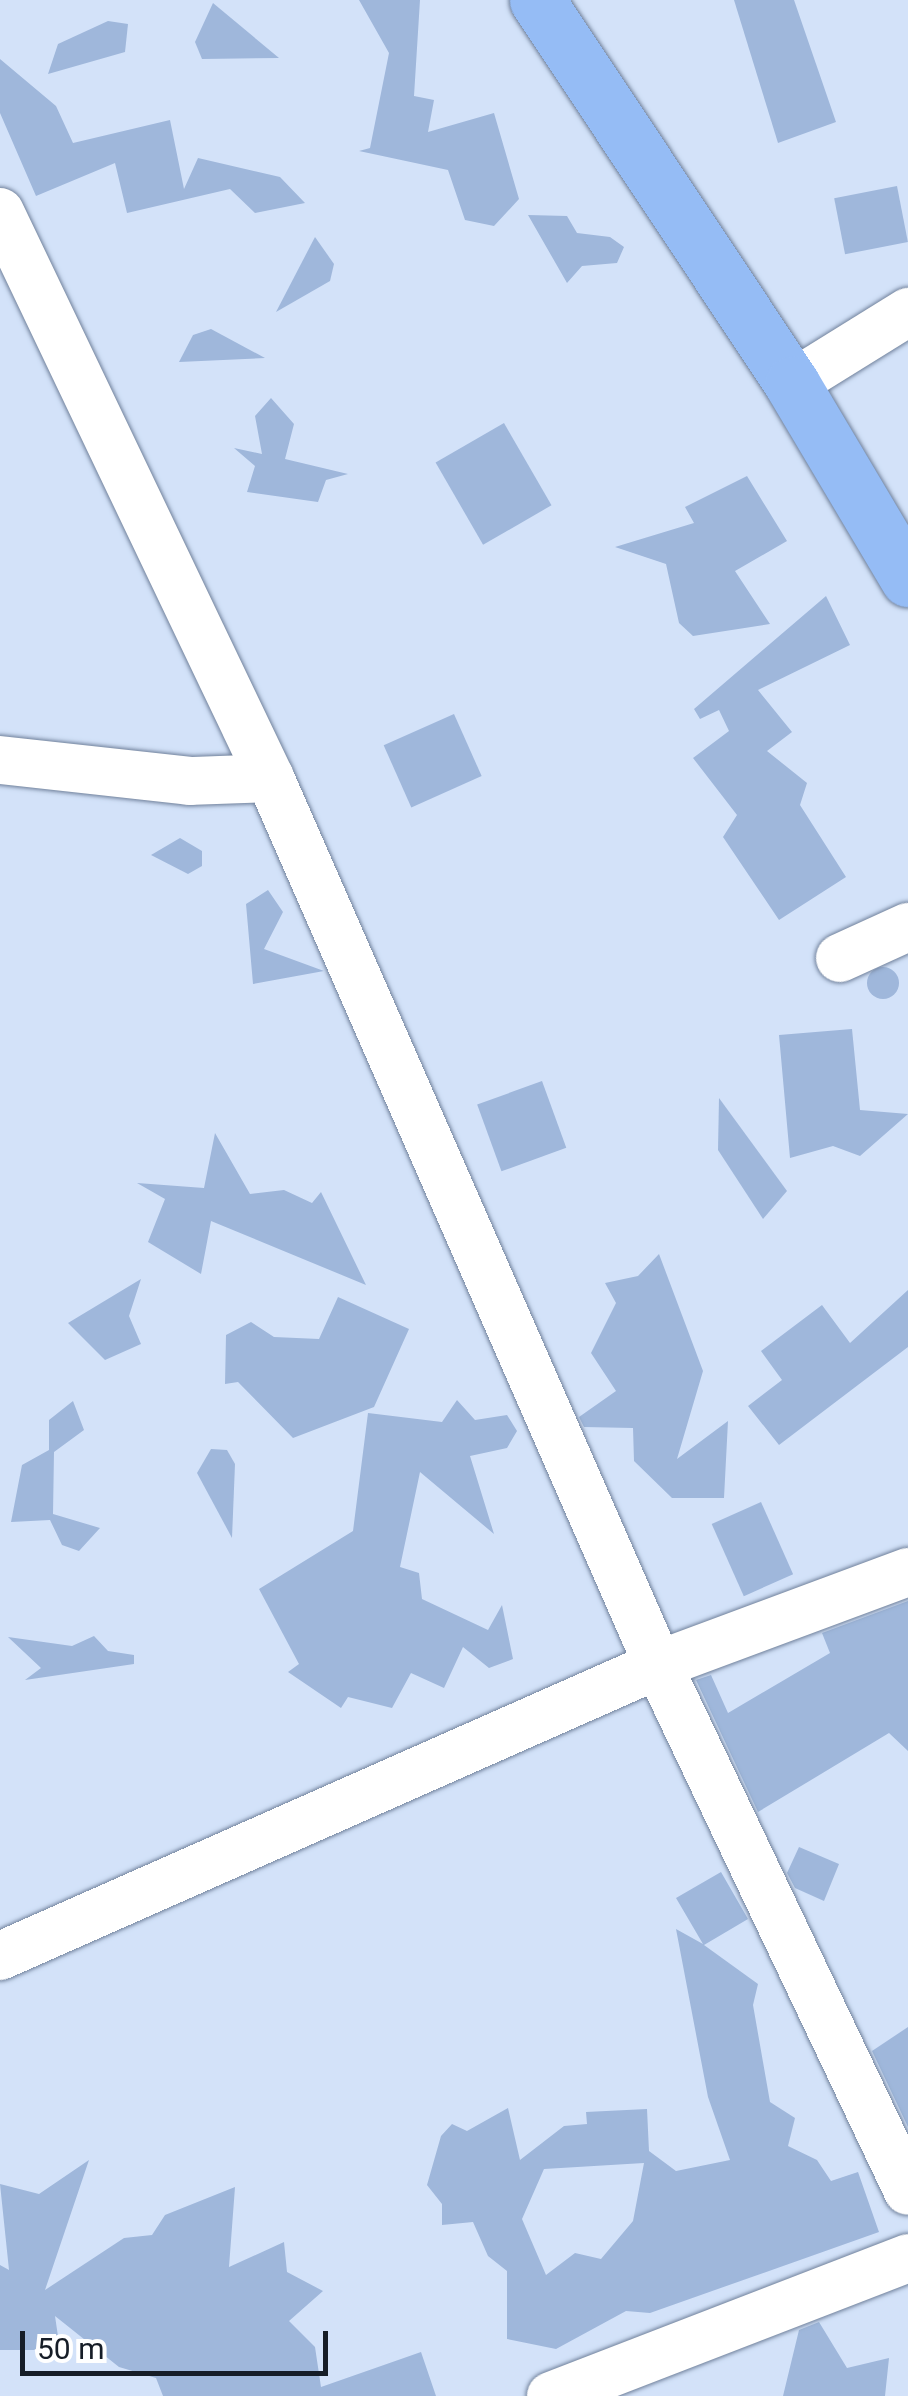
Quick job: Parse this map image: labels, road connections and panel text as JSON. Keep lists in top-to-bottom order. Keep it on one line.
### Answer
{"scale_bar":"50 m"}
